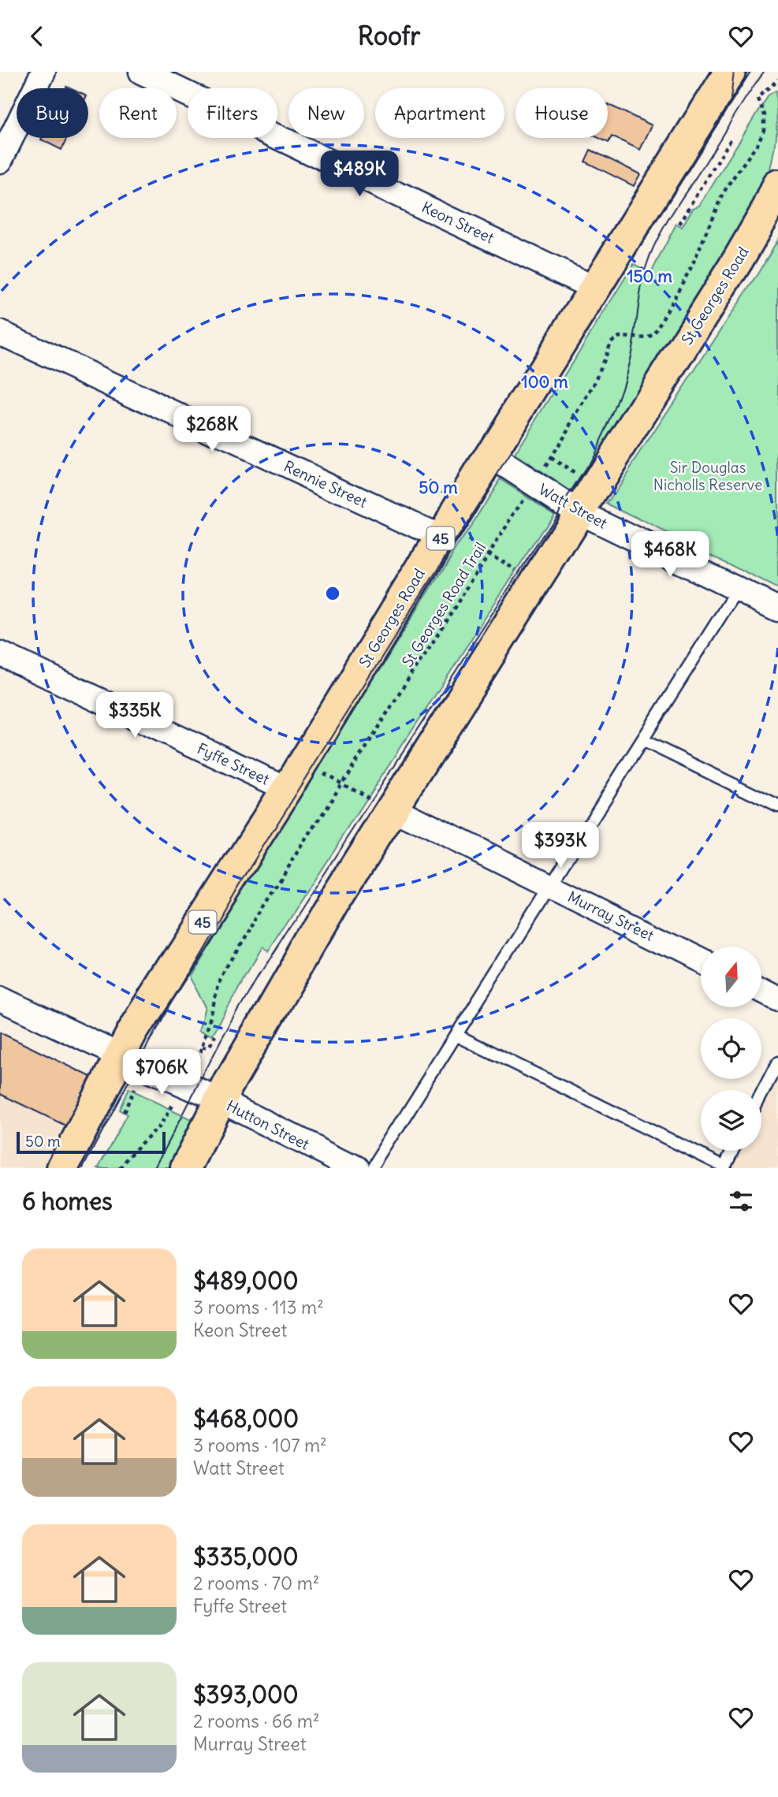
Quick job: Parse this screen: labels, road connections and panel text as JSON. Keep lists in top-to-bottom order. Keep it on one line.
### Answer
{"streets":{"highway":["St Georges Road","45"],"street":["Keon Street","Rennie Street","Watt Street","Fyffe Street","Murray Street","Hutton Street"],"path":["St Georges Road Trail"]},"crossings":[["Keon Street","St Georges Road"],["St Georges Road","Rennie Street"],["St Georges Road","Watt Street"],["St Georges Road","Fyffe Street"],["St Georges Road","Murray Street"],["St Georges Road","Hutton Street"],["Watt Street","St Georges Road Trail"],["St Georges Road Trail","Hutton Street"]],"parks":["Sir Douglas Nicholls Reserve"],"scale_bar":"50 m","north":"top","page":{"header":"Roofr","chip":["Buy","Rent","Filters","New","Apartment","House"],"price":["$489K","$268K","$468K","$335K","$393K","$706K"],"scale":"50 m","heading":"6 homes","list":[{"name":"$489,000","note":"3 rooms · 113 m² · Keon Street"},{"name":"$468,000","note":"3 rooms · 107 m² · Watt Street"},{"name":"$335,000","note":"2 rooms · 70 m² · Fyffe Street"},{"name":"$393,000","note":"2 rooms · 66 m² · Murray Street"}]},"rings":["150 m","100 m","50 m"]}
